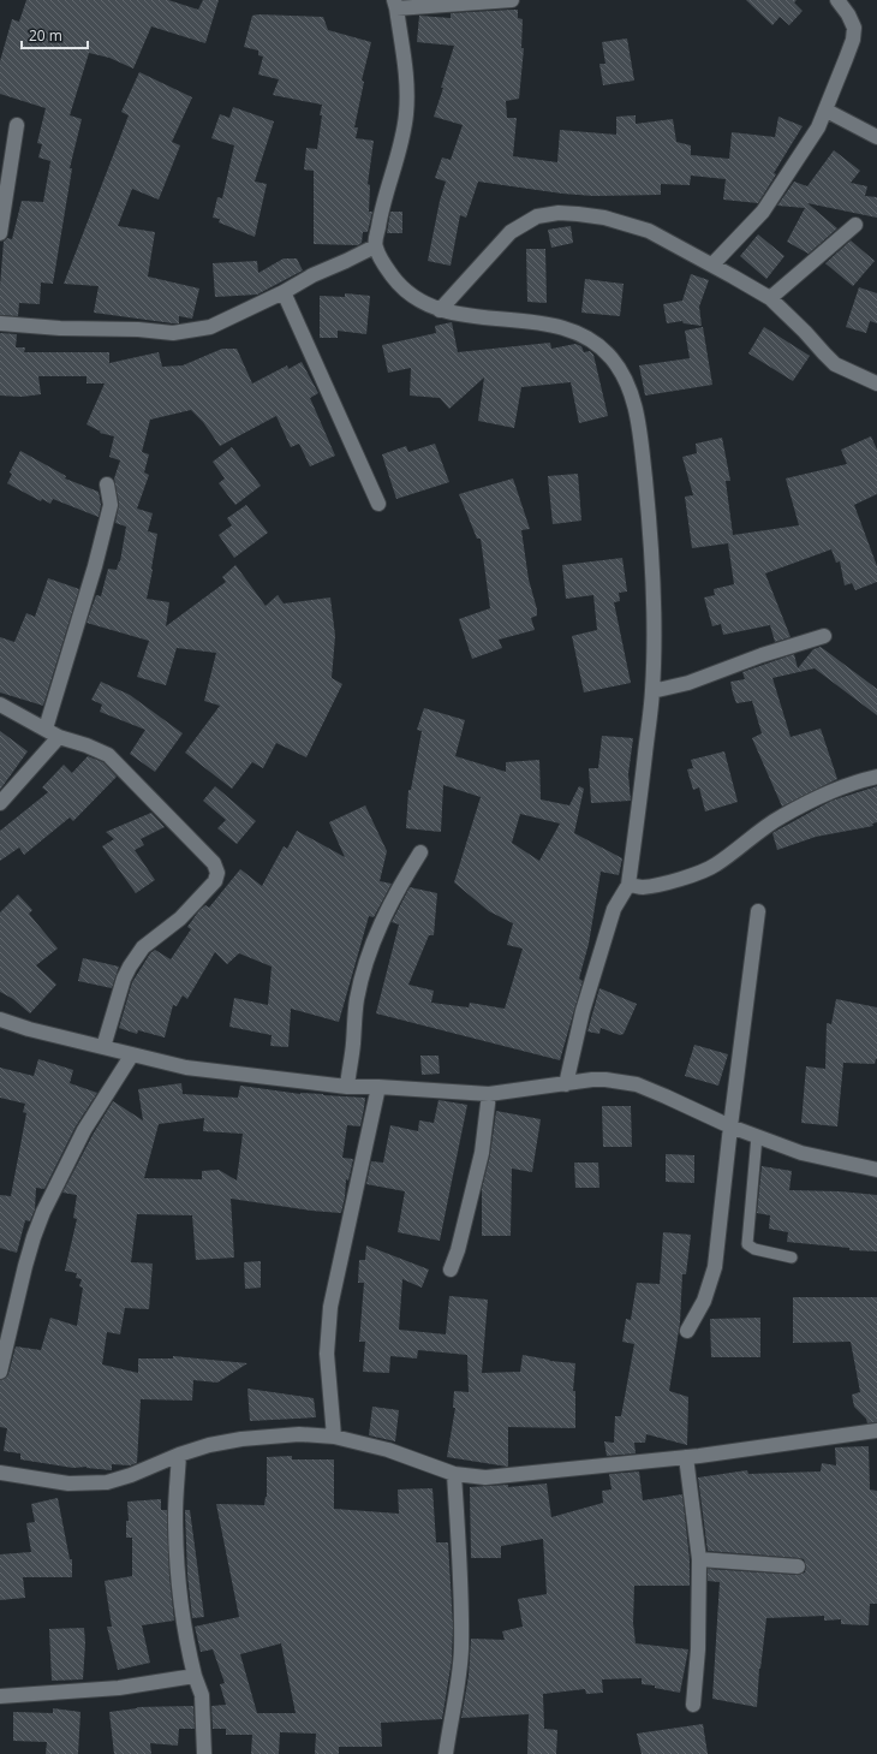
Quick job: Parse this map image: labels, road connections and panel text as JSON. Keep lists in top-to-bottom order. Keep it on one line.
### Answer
{"scale_bar":"20 m"}
